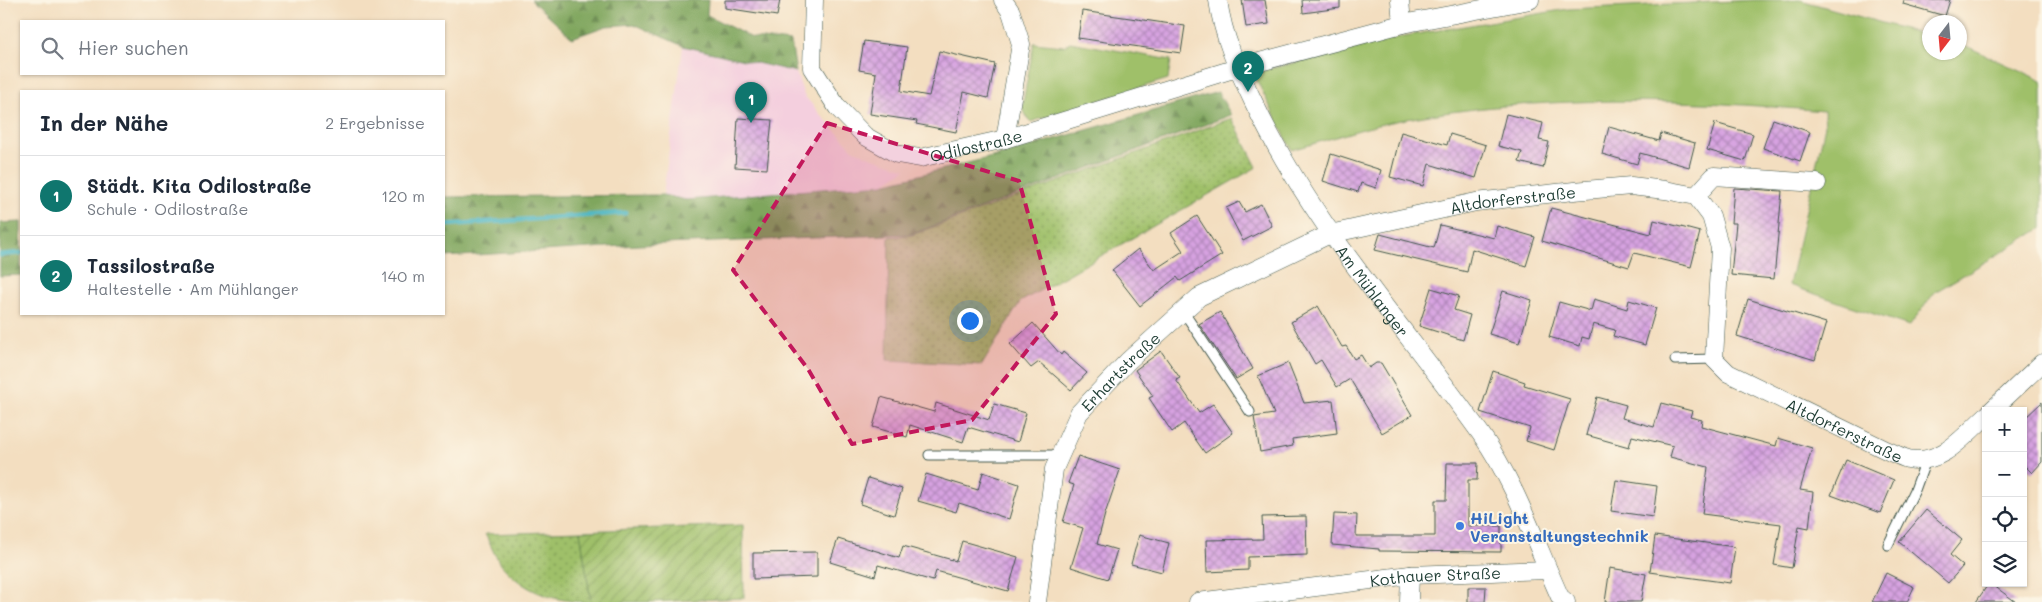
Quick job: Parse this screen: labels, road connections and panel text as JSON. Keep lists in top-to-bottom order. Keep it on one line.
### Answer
{"streets":{"street":["Odilostraße","Altdorferstraße","Am Mühlanger","Erhartstraße","Kothauer Straße"]},"crossings":[["Odilostraße","Am Mühlanger"],["Altdorferstraße","Am Mühlanger"],["Altdorferstraße","Erhartstraße"],["Am Mühlanger","Erhartstraße"],["Am Mühlanger","Kothauer Straße"]],"places":["HiLight Veranstaltungstechnik"],"north":"bottom","page":{"search":"Hier suchen","pins":["2","1"],"heading":["In der Nähe","2 Ergebnisse"],"list":[{"mark":"1","name":"Städt. Kita Odilostraße","note":"Schule · Odilostraße","value":"120 m"},{"mark":"2","name":"Tassilostraße","note":"Haltestelle · Am Mühlanger","value":"140 m"}],"map_buttons":["+","−"]}}
